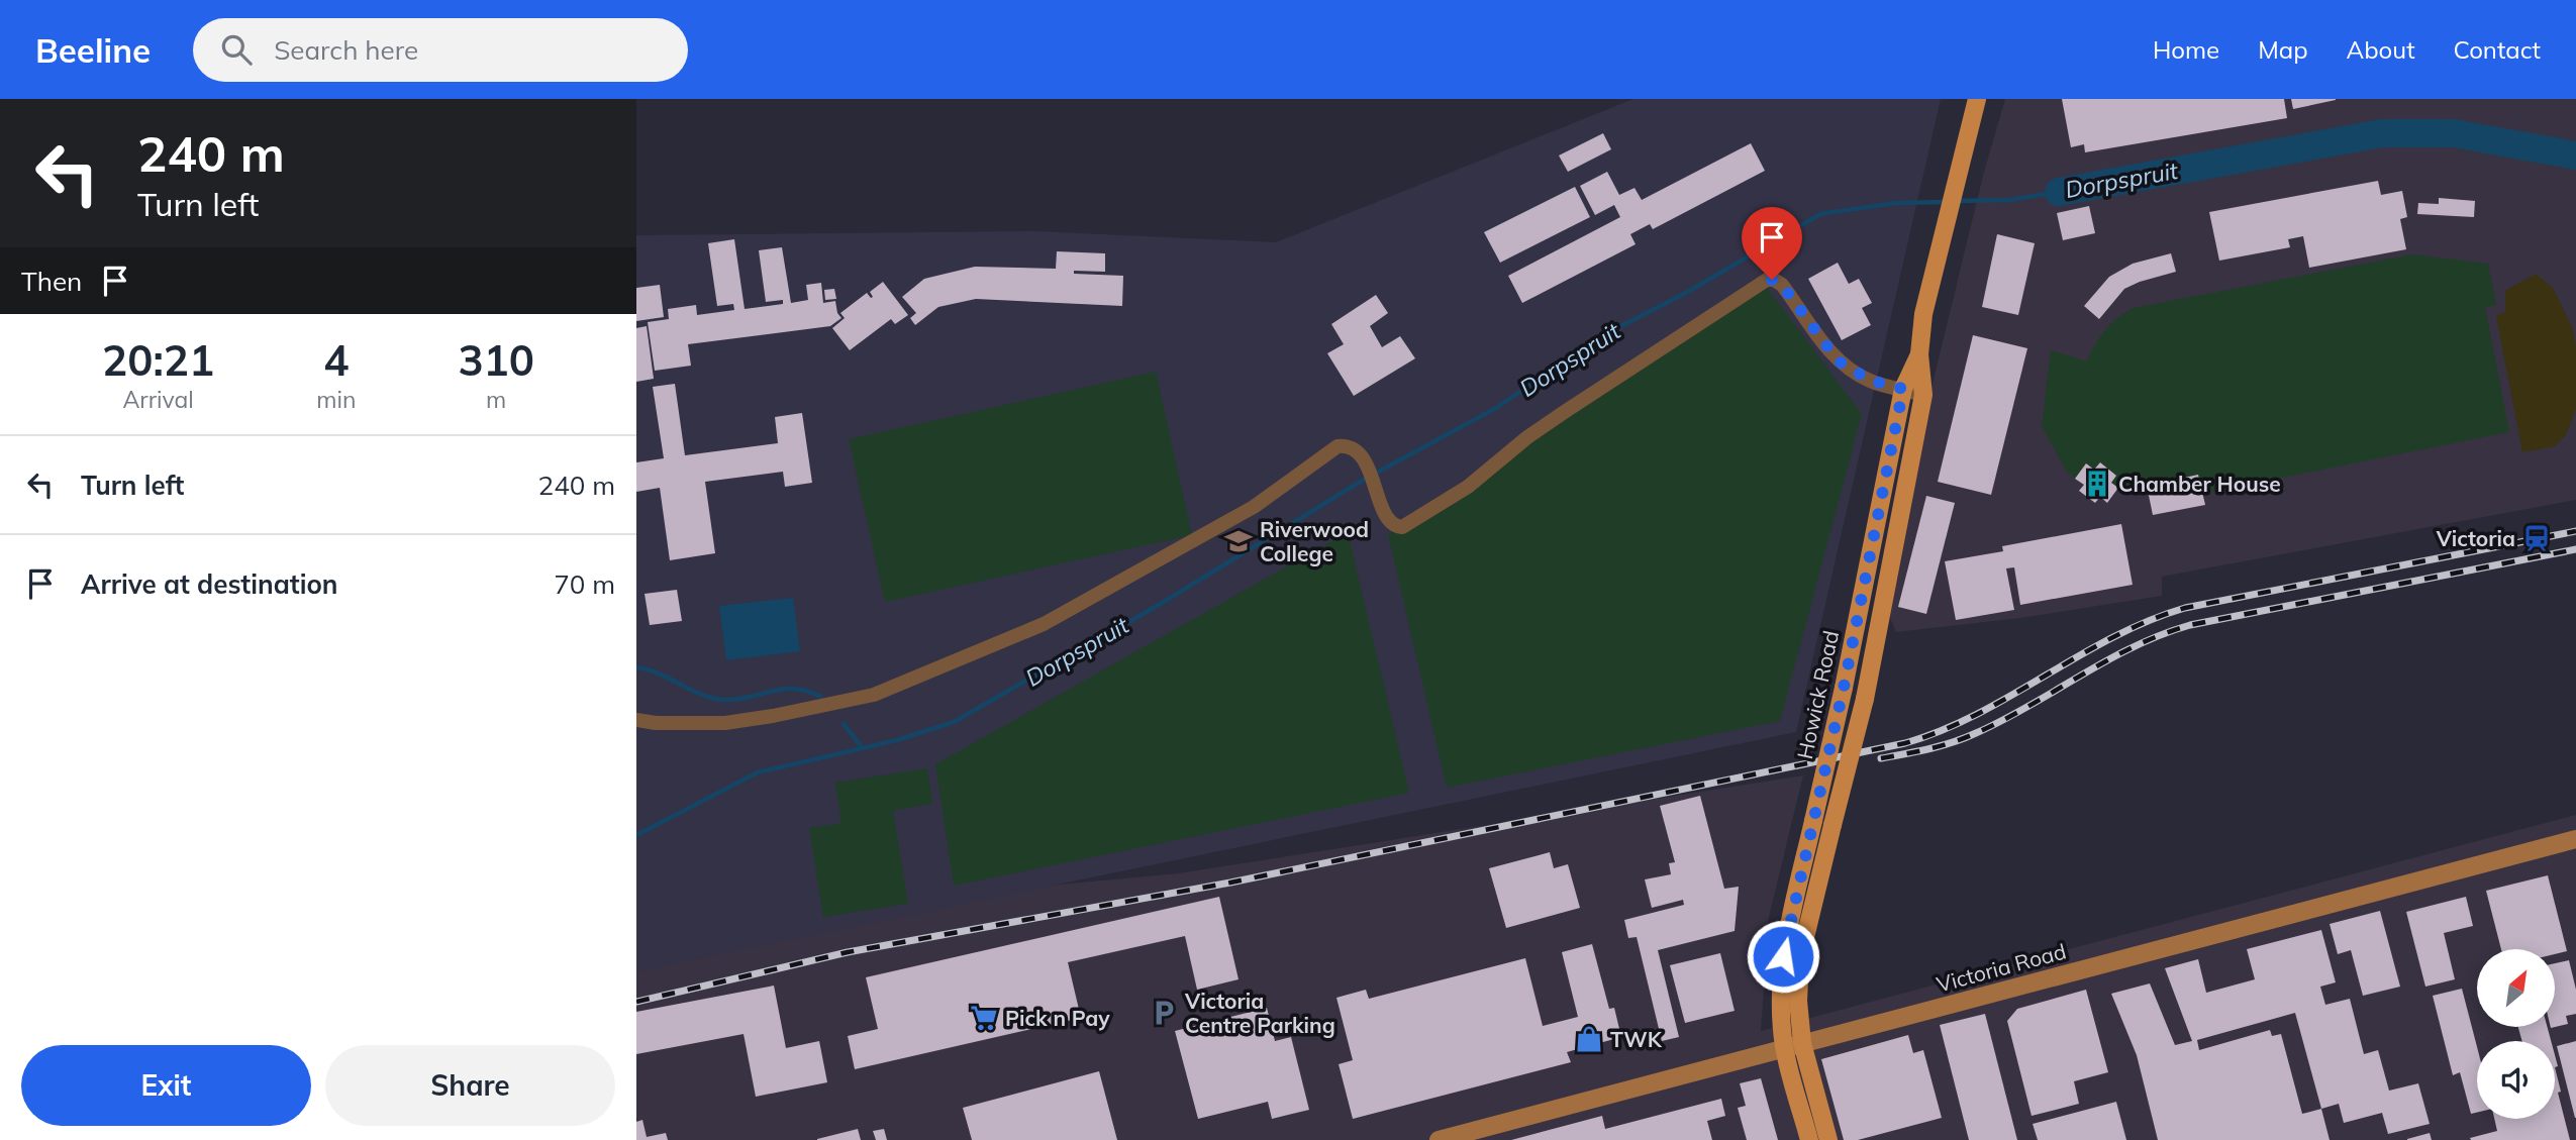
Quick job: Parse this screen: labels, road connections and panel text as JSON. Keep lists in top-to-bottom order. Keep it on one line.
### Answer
{"streets":{"main road":["Howick Road","Victoria Road"]},"crossings":[["Howick Road","Victoria Road"]],"water":["Dorpspruit"],"places":{"building":["Chamber House"],"station":["Victoria"],"school or university":["Riverwood College"],"parking":["Victoria Centre Parking"],"supermarket":["Pick n Pay"],"shop":["TWK"]},"north":"top right","page":{"header":"Beeline","search":"Search here","nav":["Home","Map","About","Contact"],"turn":["240 m","Turn left"],"then":"Then","eta":["20:21","Arrival","4","min","310","m"],"list":[{"name":"Turn left","value":"240 m"},{"name":"Arrive at destination","value":"70 m"}],"buttons":["Exit","Share"]}}
